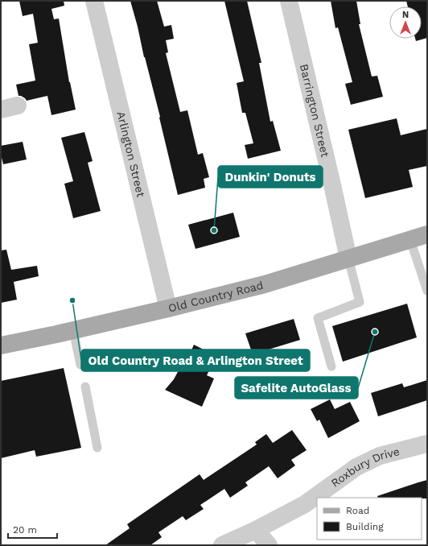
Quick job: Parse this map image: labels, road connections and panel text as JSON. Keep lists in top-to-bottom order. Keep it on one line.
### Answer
{"streets":{"main road":["Old Country Road"],"street":["Barrington Street","Arlington Street","Roxbury Drive"]},"crossings":[["Barrington Street","Old Country Road"],["Arlington Street","Old Country Road"]],"places":["Dunkin' Donuts","Old Country Road & Arlington Street","Safelite AutoGlass"],"legend":["Road","Building"],"scale_bar":"20 m","north":"top"}
